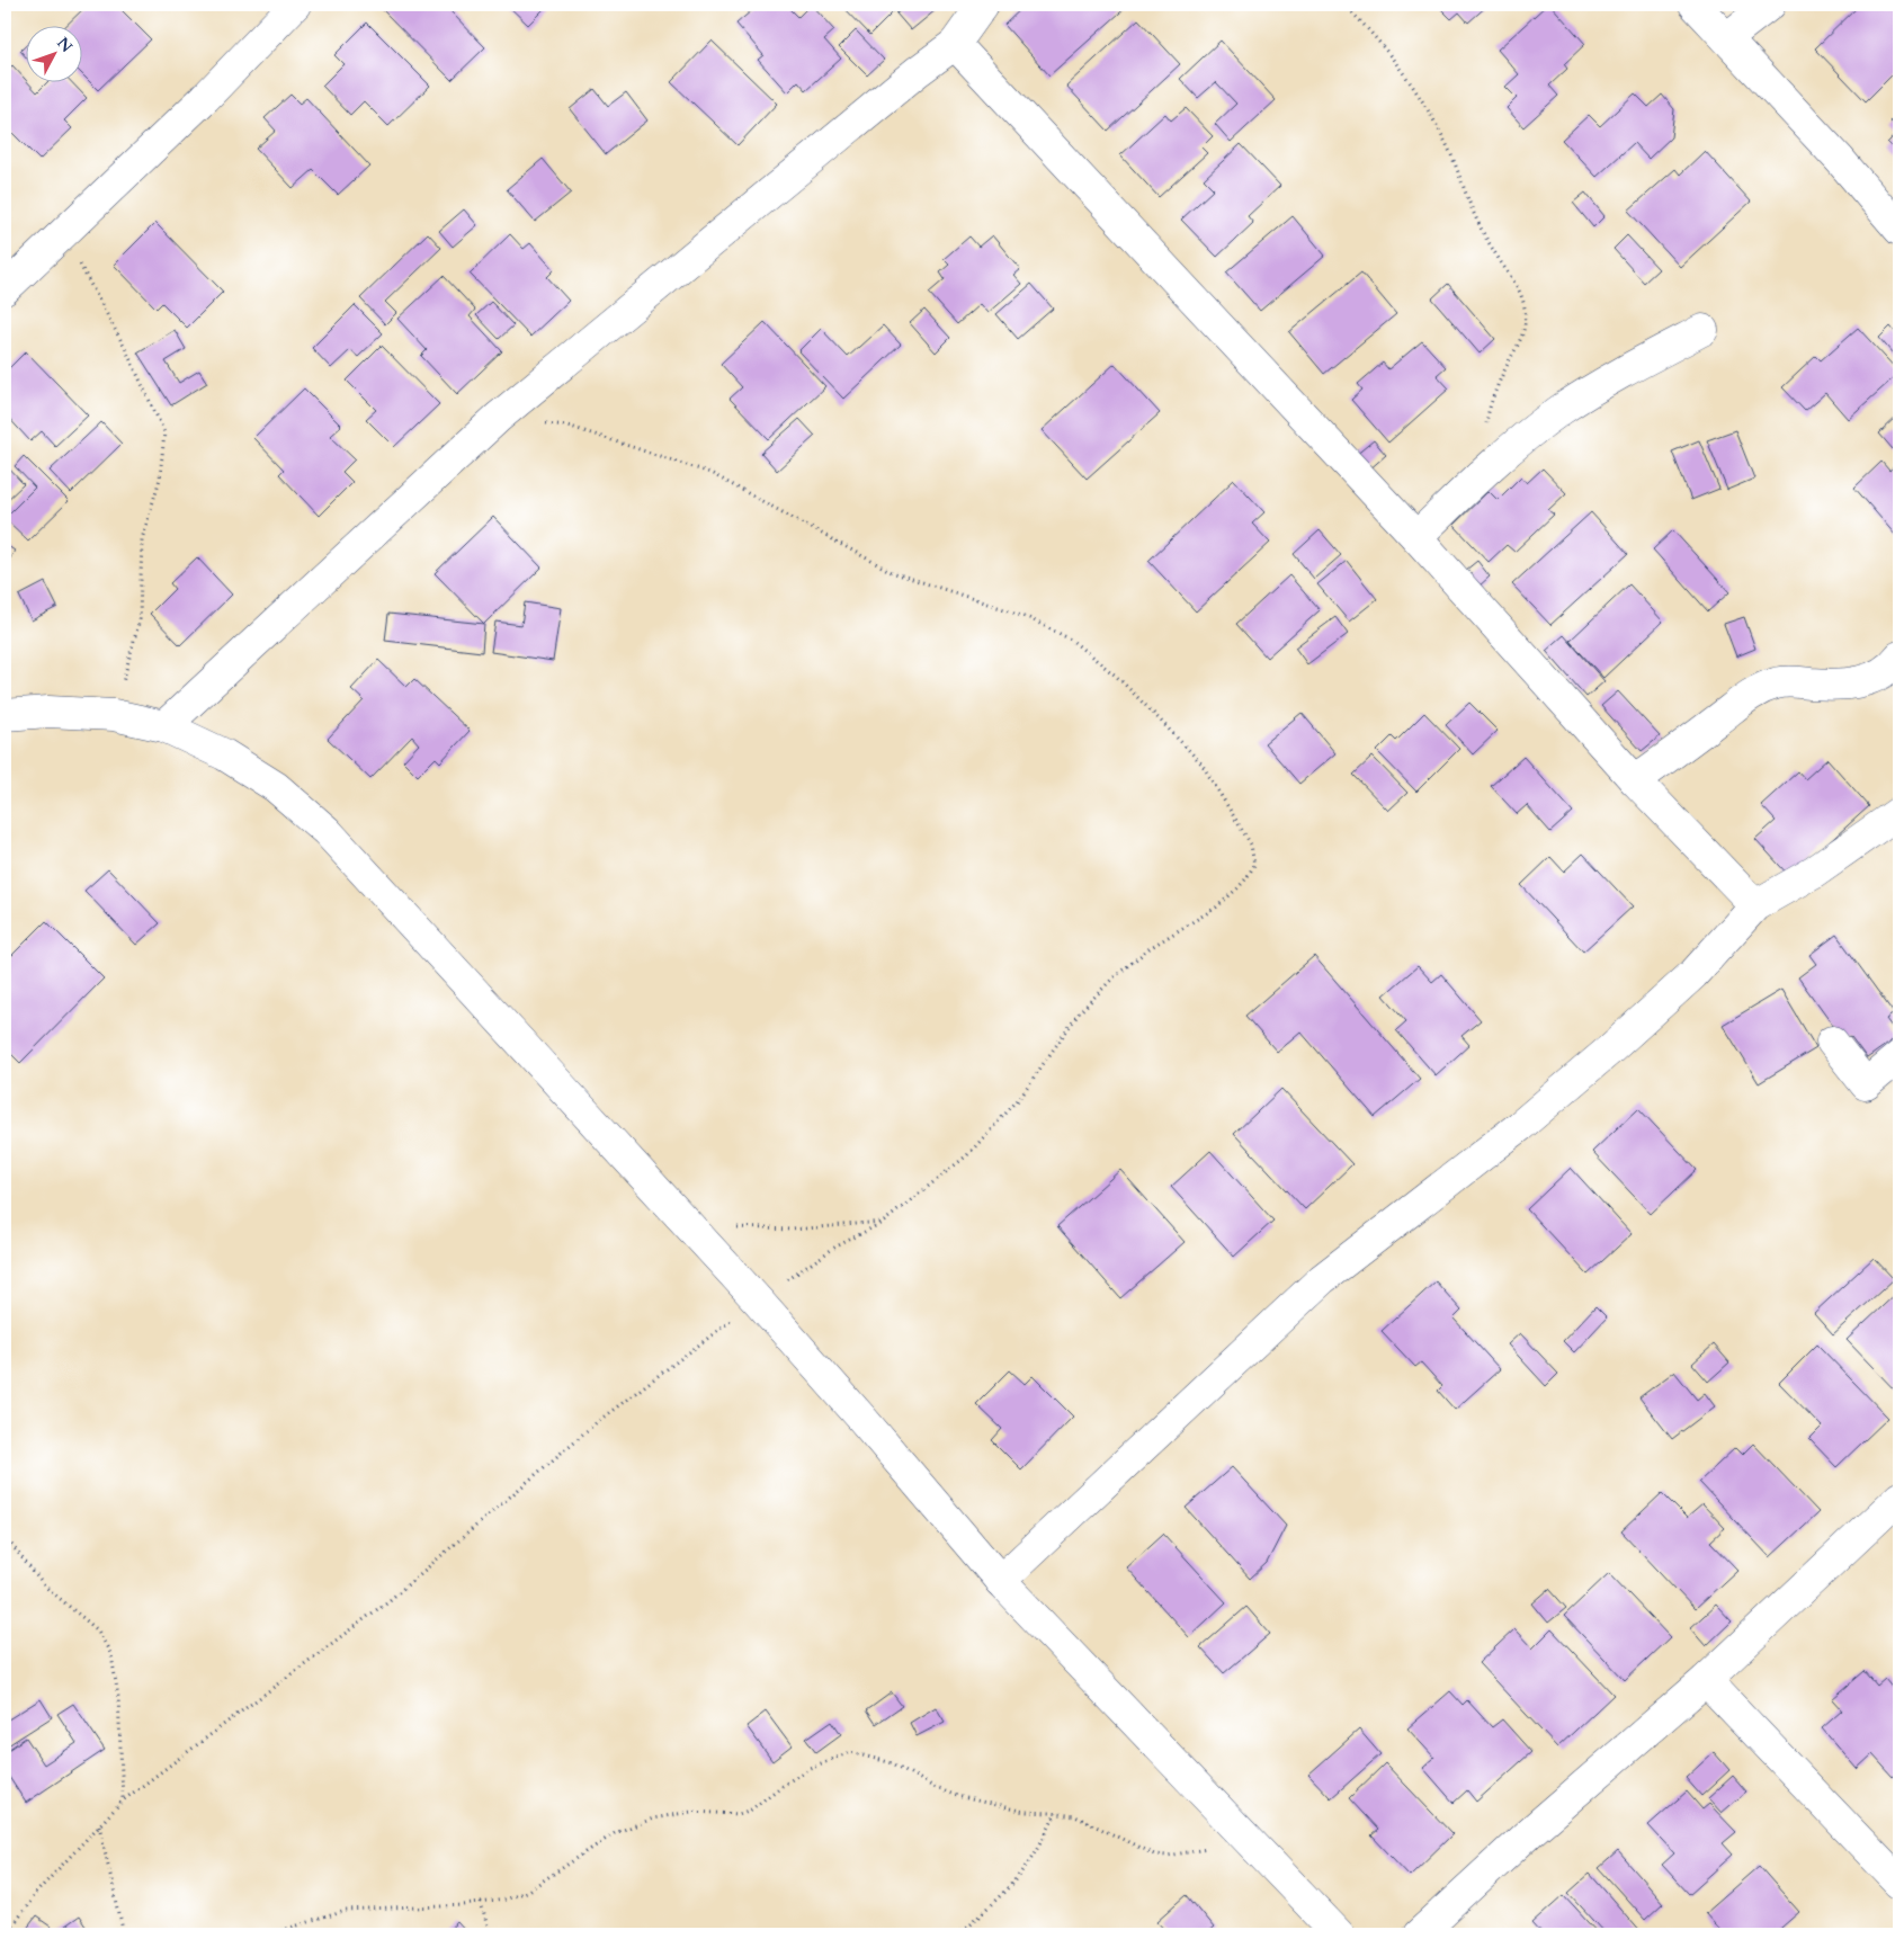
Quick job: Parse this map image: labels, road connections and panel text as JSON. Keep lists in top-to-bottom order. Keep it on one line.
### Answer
{"north":"top right"}
